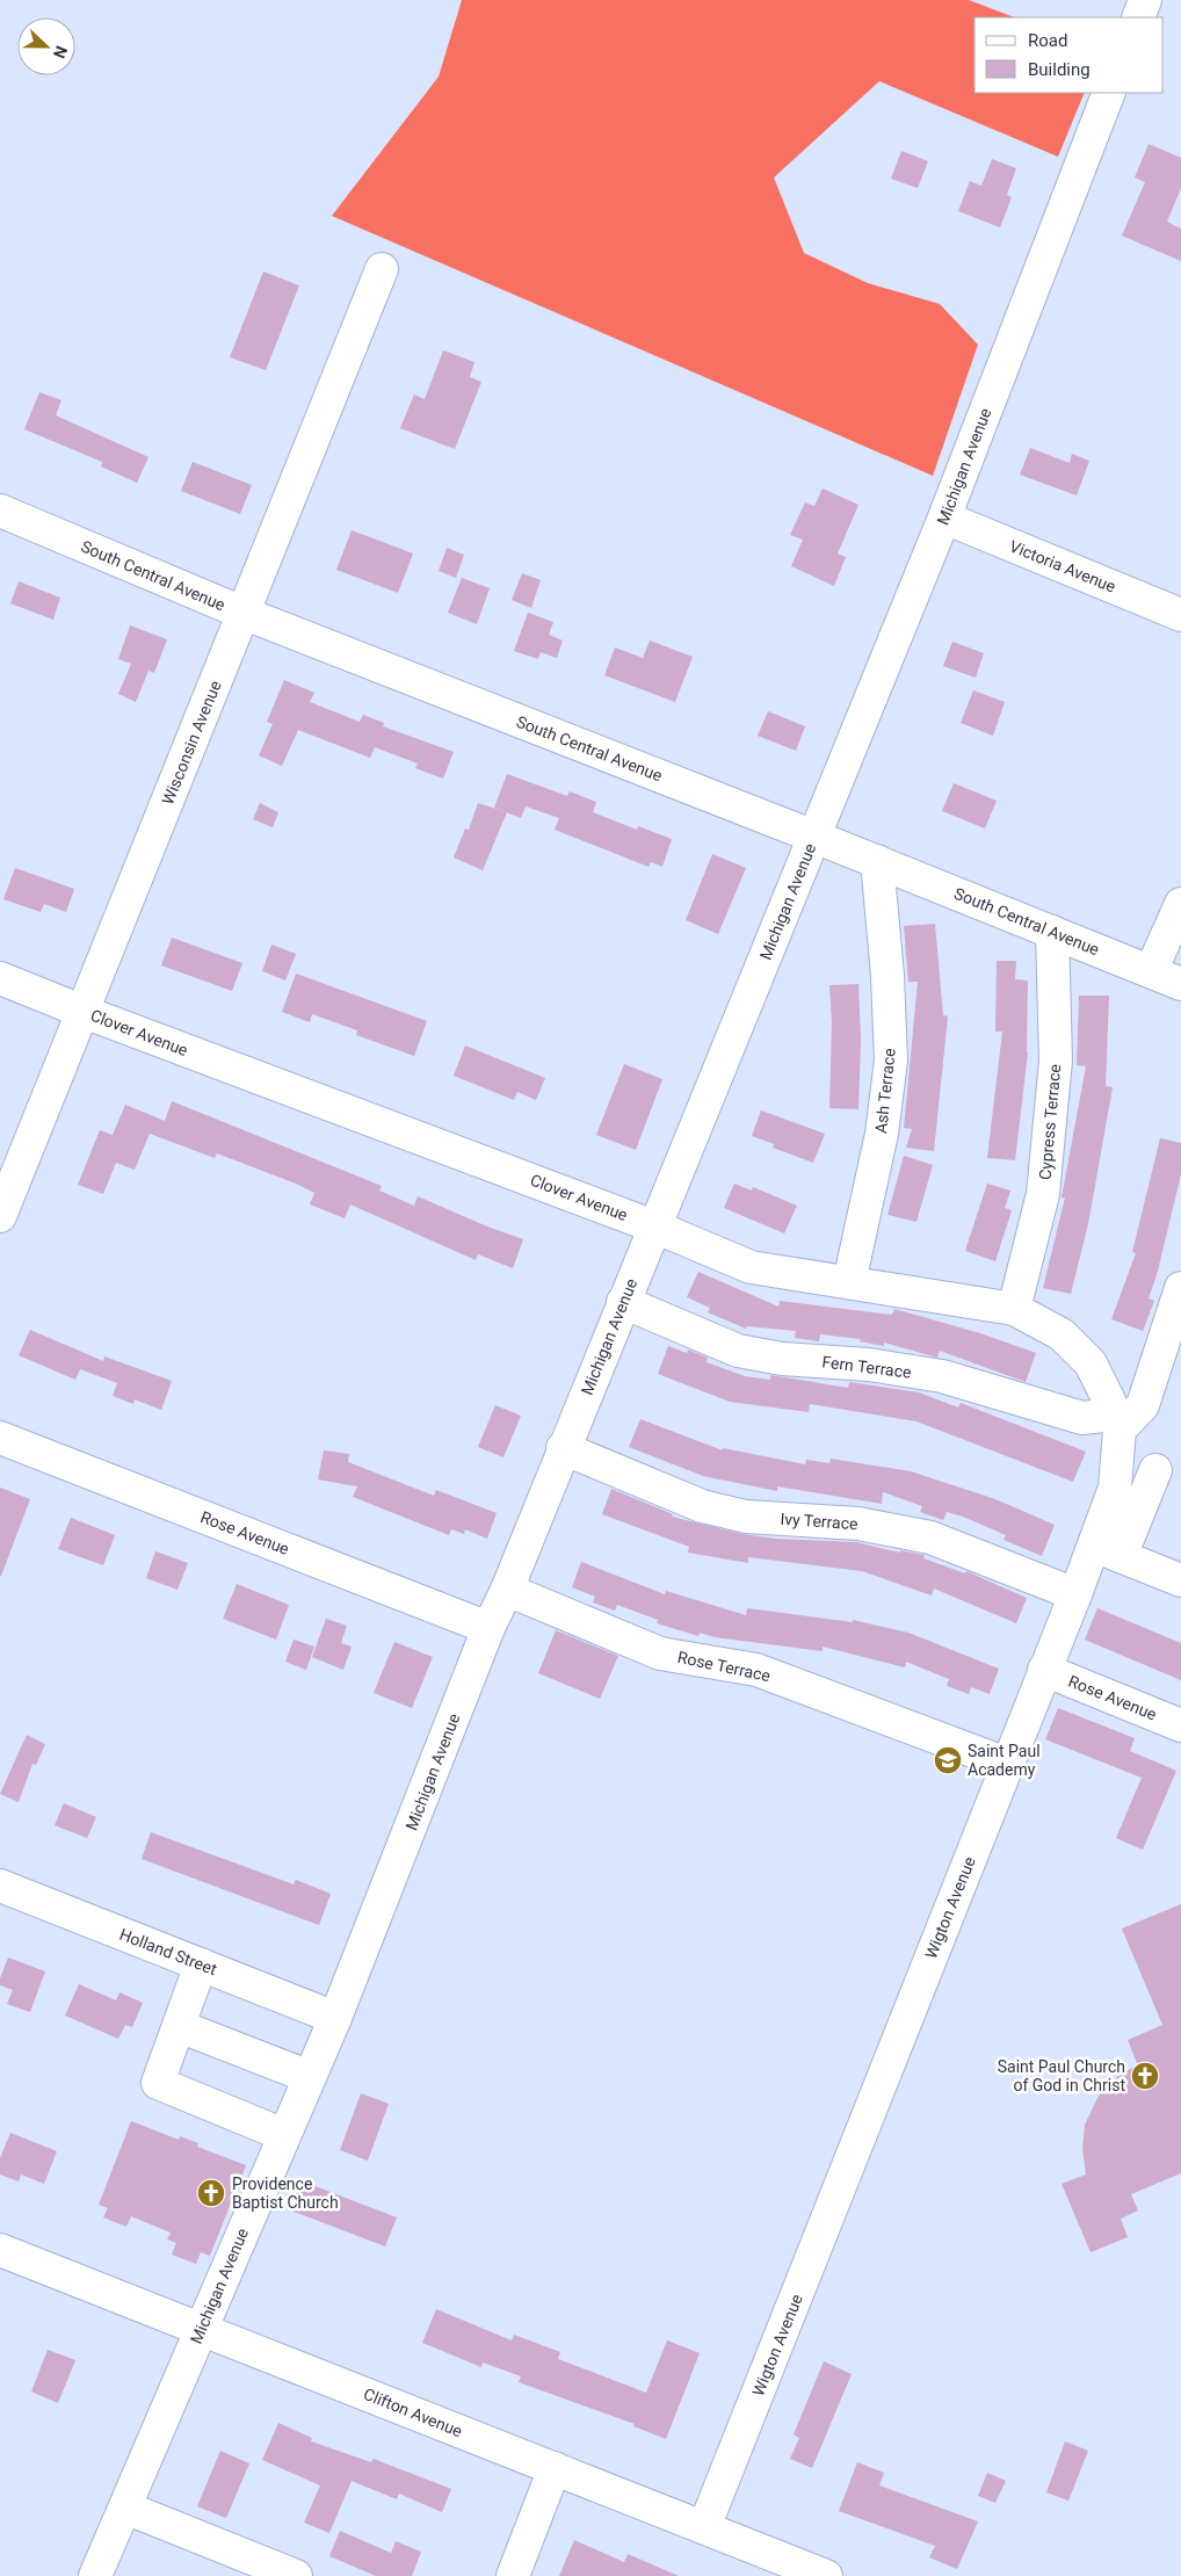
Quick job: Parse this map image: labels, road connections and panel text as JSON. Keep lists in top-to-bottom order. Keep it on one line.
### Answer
{"streets":{"street":["Michigan Avenue","Victoria Avenue","South Central Avenue","Wisconsin Avenue","Clover Avenue","Ash Terrace","Cypress Terrace","Fern Terrace","Ivy Terrace","Rose Avenue","Rose Terrace","Wigton Avenue","Holland Street","Clifton Avenue"]},"crossings":[["Michigan Avenue","Victoria Avenue"],["Michigan Avenue","South Central Avenue"],["Michigan Avenue","Clover Avenue"],["Michigan Avenue","Fern Terrace"],["Michigan Avenue","Ivy Terrace"],["Michigan Avenue","Rose Avenue"],["Michigan Avenue","Rose Terrace"],["Michigan Avenue","Holland Street"],["Michigan Avenue","Clifton Avenue"],["South Central Avenue","Wisconsin Avenue"],["South Central Avenue","Ash Terrace"],["South Central Avenue","Cypress Terrace"],["Wisconsin Avenue","Clover Avenue"],["Clover Avenue","Ash Terrace"],["Clover Avenue","Cypress Terrace"],["Clover Avenue","Fern Terrace"],["Clover Avenue","Wigton Avenue"],["Fern Terrace","Wigton Avenue"],["Ivy Terrace","Wigton Avenue"],["Rose Avenue","Wigton Avenue"],["Rose Terrace","Wigton Avenue"],["Wigton Avenue","Clifton Avenue"]],"places":{"school or university":["Saint Paul Academy"],"church":["Saint Paul Church of God in Christ","Providence Baptist Church"]},"legend":["Road","Building"],"north":"right"}
